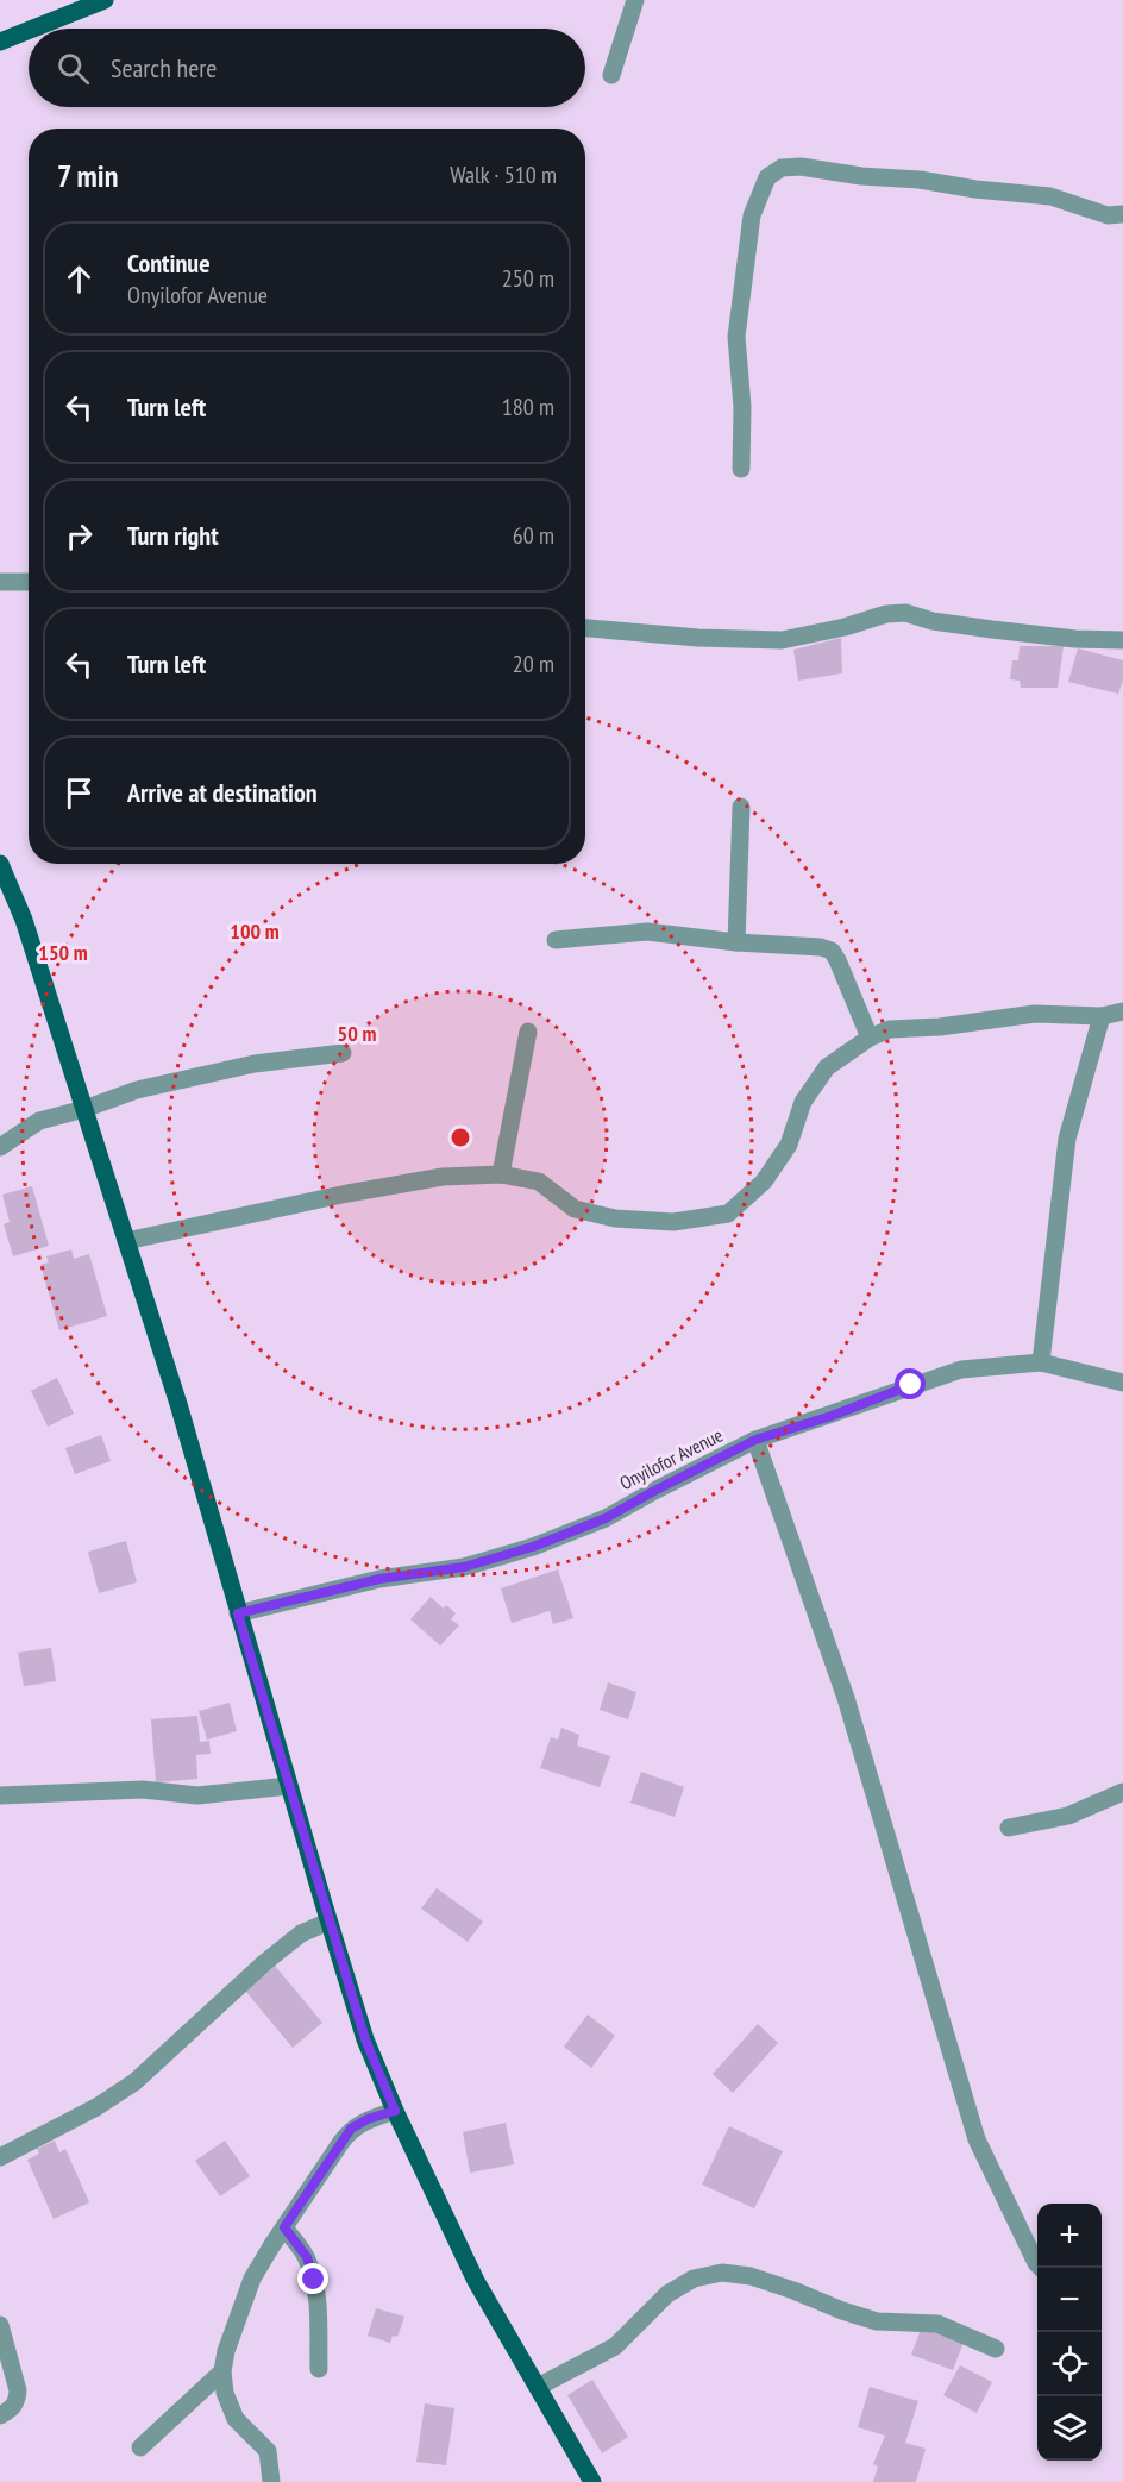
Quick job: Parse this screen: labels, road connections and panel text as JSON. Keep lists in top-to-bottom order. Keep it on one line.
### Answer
{"streets":{"street":["Onyilofor Avenue"]},"page":{"search":"Search here","heading":["7 min","Walk · 510 m"],"list":[["Continue","Onyilofor Avenue","250 m"],["Turn left","180 m"],["Turn right","60 m"],["Turn left","20 m"],"Arrive at destination"],"map_buttons":["+","−"]},"rings":["100 m","150 m","50 m"]}
